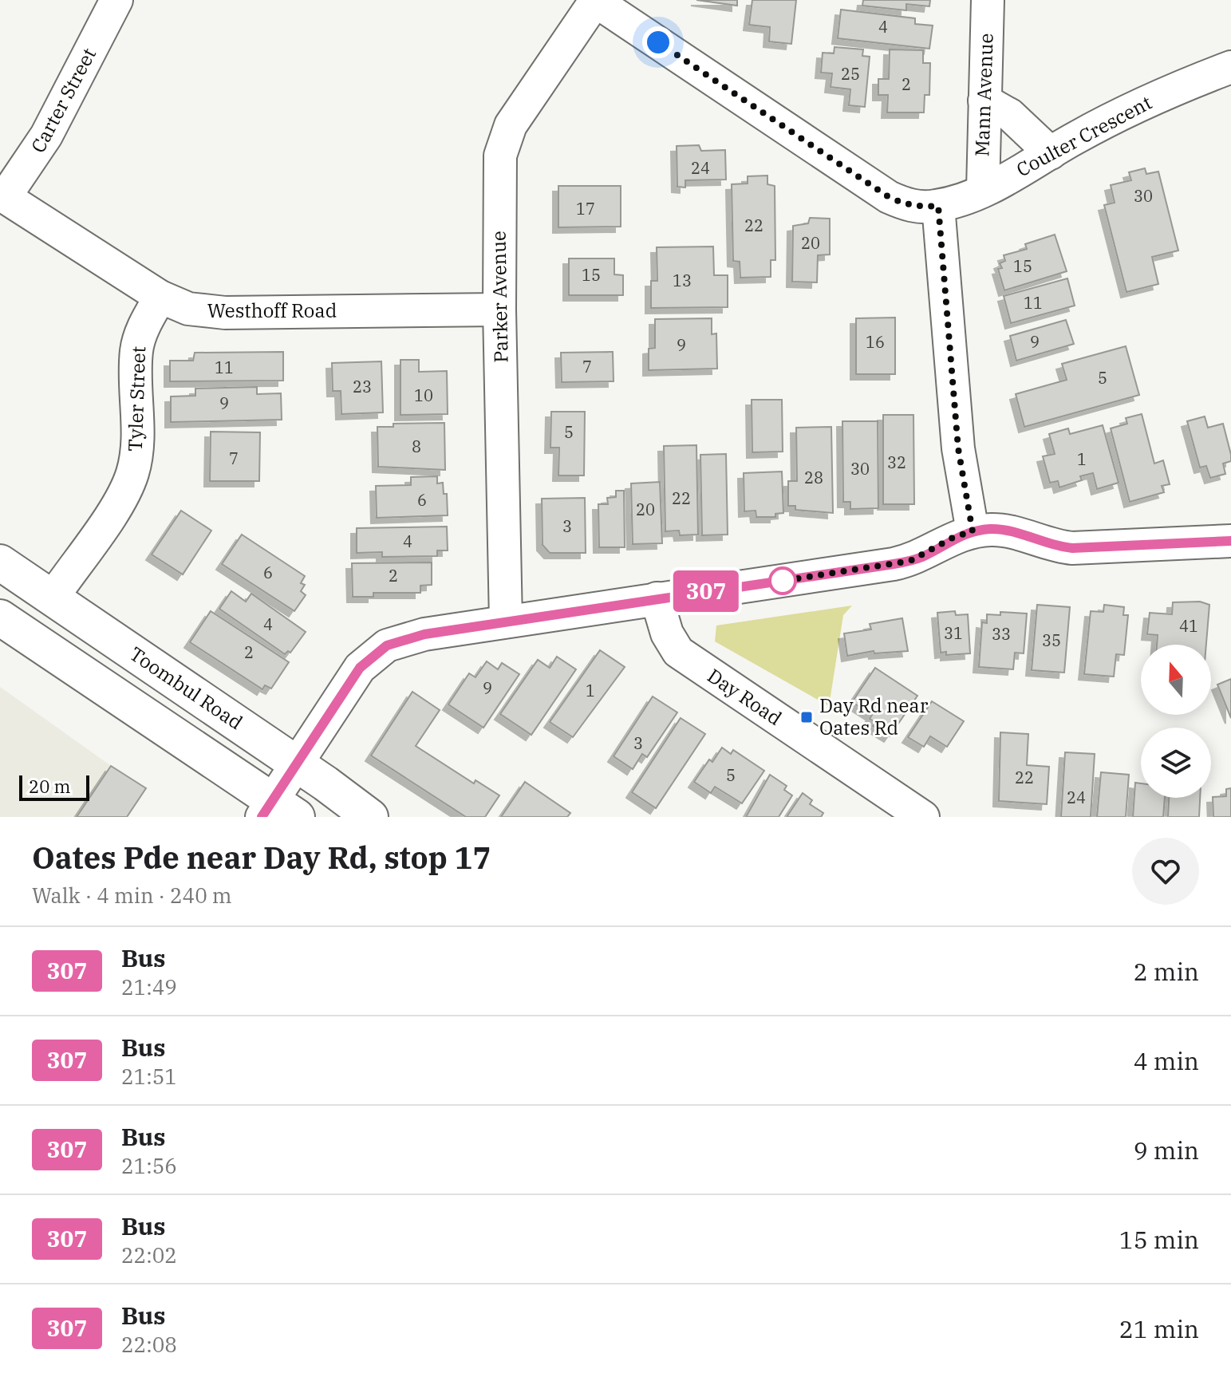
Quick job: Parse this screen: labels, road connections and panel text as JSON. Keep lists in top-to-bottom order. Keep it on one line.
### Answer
{"streets":{"main road":["Toombul Road"],"street":["Mann Avenue","Carter Street","Coulter Crescent","Parker Avenue","Westhoff Road","Tyler Street","Day Road"]},"crossings":[["Mann Avenue","Coulter Crescent"],["Carter Street","Westhoff Road"],["Parker Avenue","Westhoff Road"],["Westhoff Road","Tyler Street"],["Tyler Street","Toombul Road"]],"places":{"transit":["Day Rd near Oates Rd"]},"lines":["bus line 307"],"house_numbers":["4","25","2","24","30","17","22","20","15","15","13","11","16","9","9","7","11","5","23","10","9","5","8","7","1","32","30","28","22","6","20","3","4","6","2","4","41","31","33","35","2","9","1","3","5","22","24"],"scale_bar":"20 m","north":"top","page":{"on_map":"307","scale":"20 m","heading":["Oates Pde near Day Rd, stop 17","Walk · 4 min · 240 m"],"list":[{"mark":"307","name":"Bus","note":"21:49","value":"2 min"},{"mark":"307","name":"Bus","note":"21:51","value":"4 min"},{"mark":"307","name":"Bus","note":"21:56","value":"9 min"},{"mark":"307","name":"Bus","note":"22:02","value":"15 min"},{"mark":"307","name":"Bus","note":"22:08","value":"21 min"}]}}
